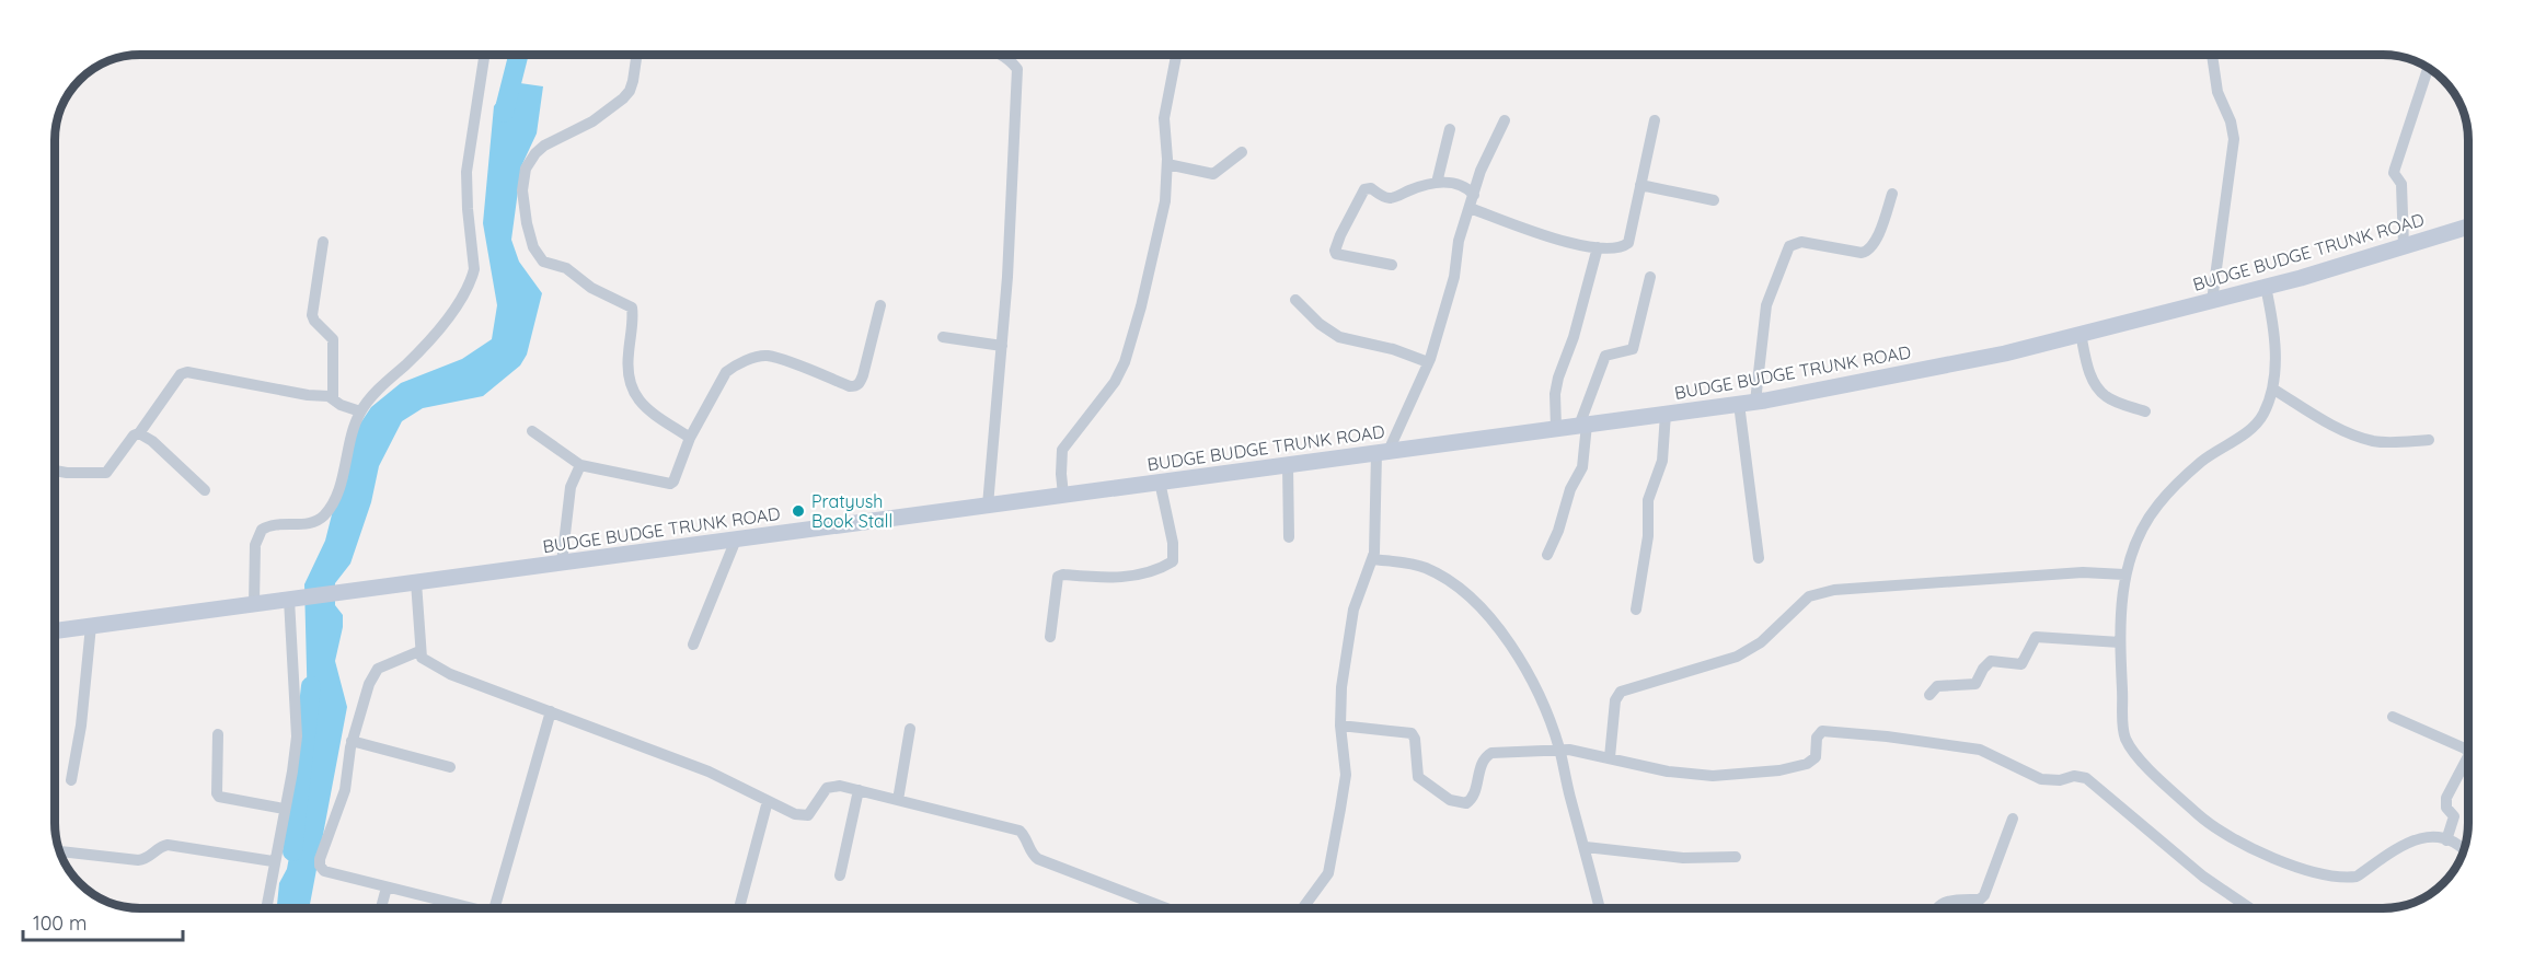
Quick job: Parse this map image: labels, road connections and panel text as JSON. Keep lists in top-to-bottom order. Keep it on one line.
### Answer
{"streets":{"main road":["BUDGE BUDGE TRUNK ROAD"]},"places":["Pratyush Book Stall"],"scale_bar":"100 m"}
